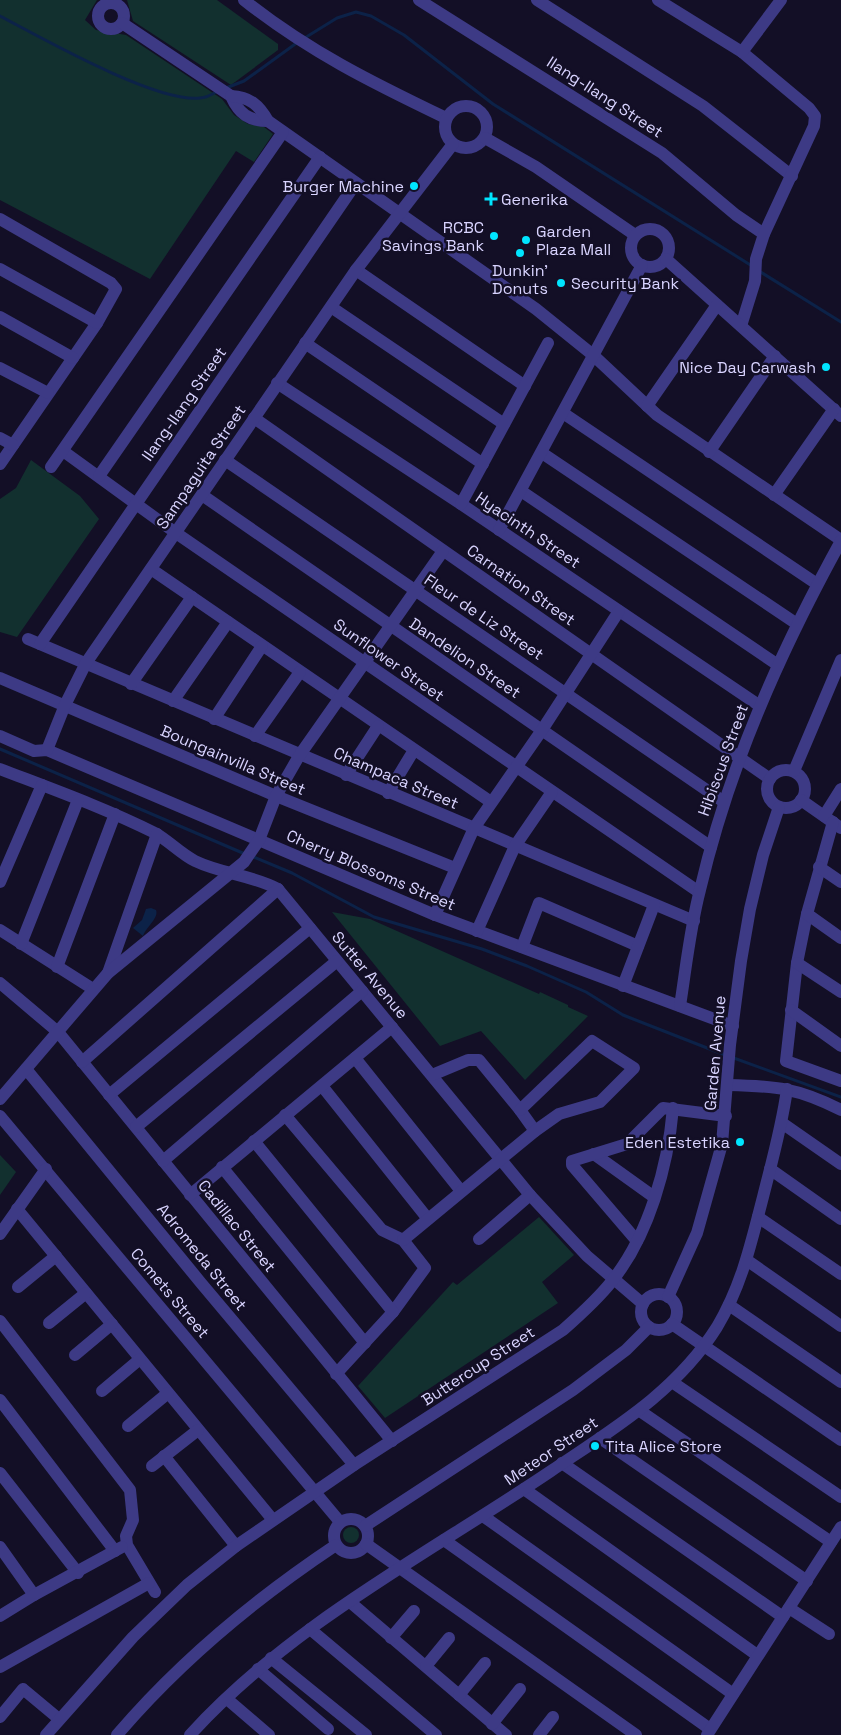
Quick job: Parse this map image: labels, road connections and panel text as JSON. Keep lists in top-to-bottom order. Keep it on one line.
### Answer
{"streets":{"street":["Ilang-Ilang Street","Sampaguita Street","Hyacinth Street","Carnation Street","Fleur de Liz Street","Dandelion Street","Sunflower Street","Boungainvilla Street","Hibiscus Street","Champaca Street","Cherry Blossoms Street","Sutter Avenue","Garden Avenue","Cadillac Street","Adromeda Street","Comets Street","Buttercup Street","Meteor Street"]},"crossings":[["Ilang-Ilang Street","Sunflower Street"],["Ilang-Ilang Street","Champaca Street"],["Sampaguita Street","Hyacinth Street"],["Sampaguita Street","Carnation Street"],["Sampaguita Street","Fleur de Liz Street"],["Sampaguita Street","Dandelion Street"],["Sampaguita Street","Sunflower Street"],["Sampaguita Street","Boungainvilla Street"],["Sampaguita Street","Champaca Street"],["Sampaguita Street","Cherry Blossoms Street"],["Hyacinth Street","Hibiscus Street"],["Carnation Street","Hibiscus Street"],["Carnation Street","Garden Avenue"],["Fleur de Liz Street","Hibiscus Street"],["Dandelion Street","Hibiscus Street"],["Sunflower Street","Hibiscus Street"],["Hibiscus Street","Champaca Street"],["Hibiscus Street","Cherry Blossoms Street"],["Cherry Blossoms Street","Garden Avenue"],["Sutter Avenue","Garden Avenue"],["Sutter Avenue","Buttercup Street"],["Cadillac Street","Buttercup Street"],["Adromeda Street","Buttercup Street"],["Comets Street","Buttercup Street"]],"places":{"other":["Burger Machine","RCBC Savings Bank","Garden Plaza Mall","Dunkin' Donuts","Security Bank","Nice Day Carwash","Eden Estetika","Tita Alice Store"],"health":["Generika"]}}
